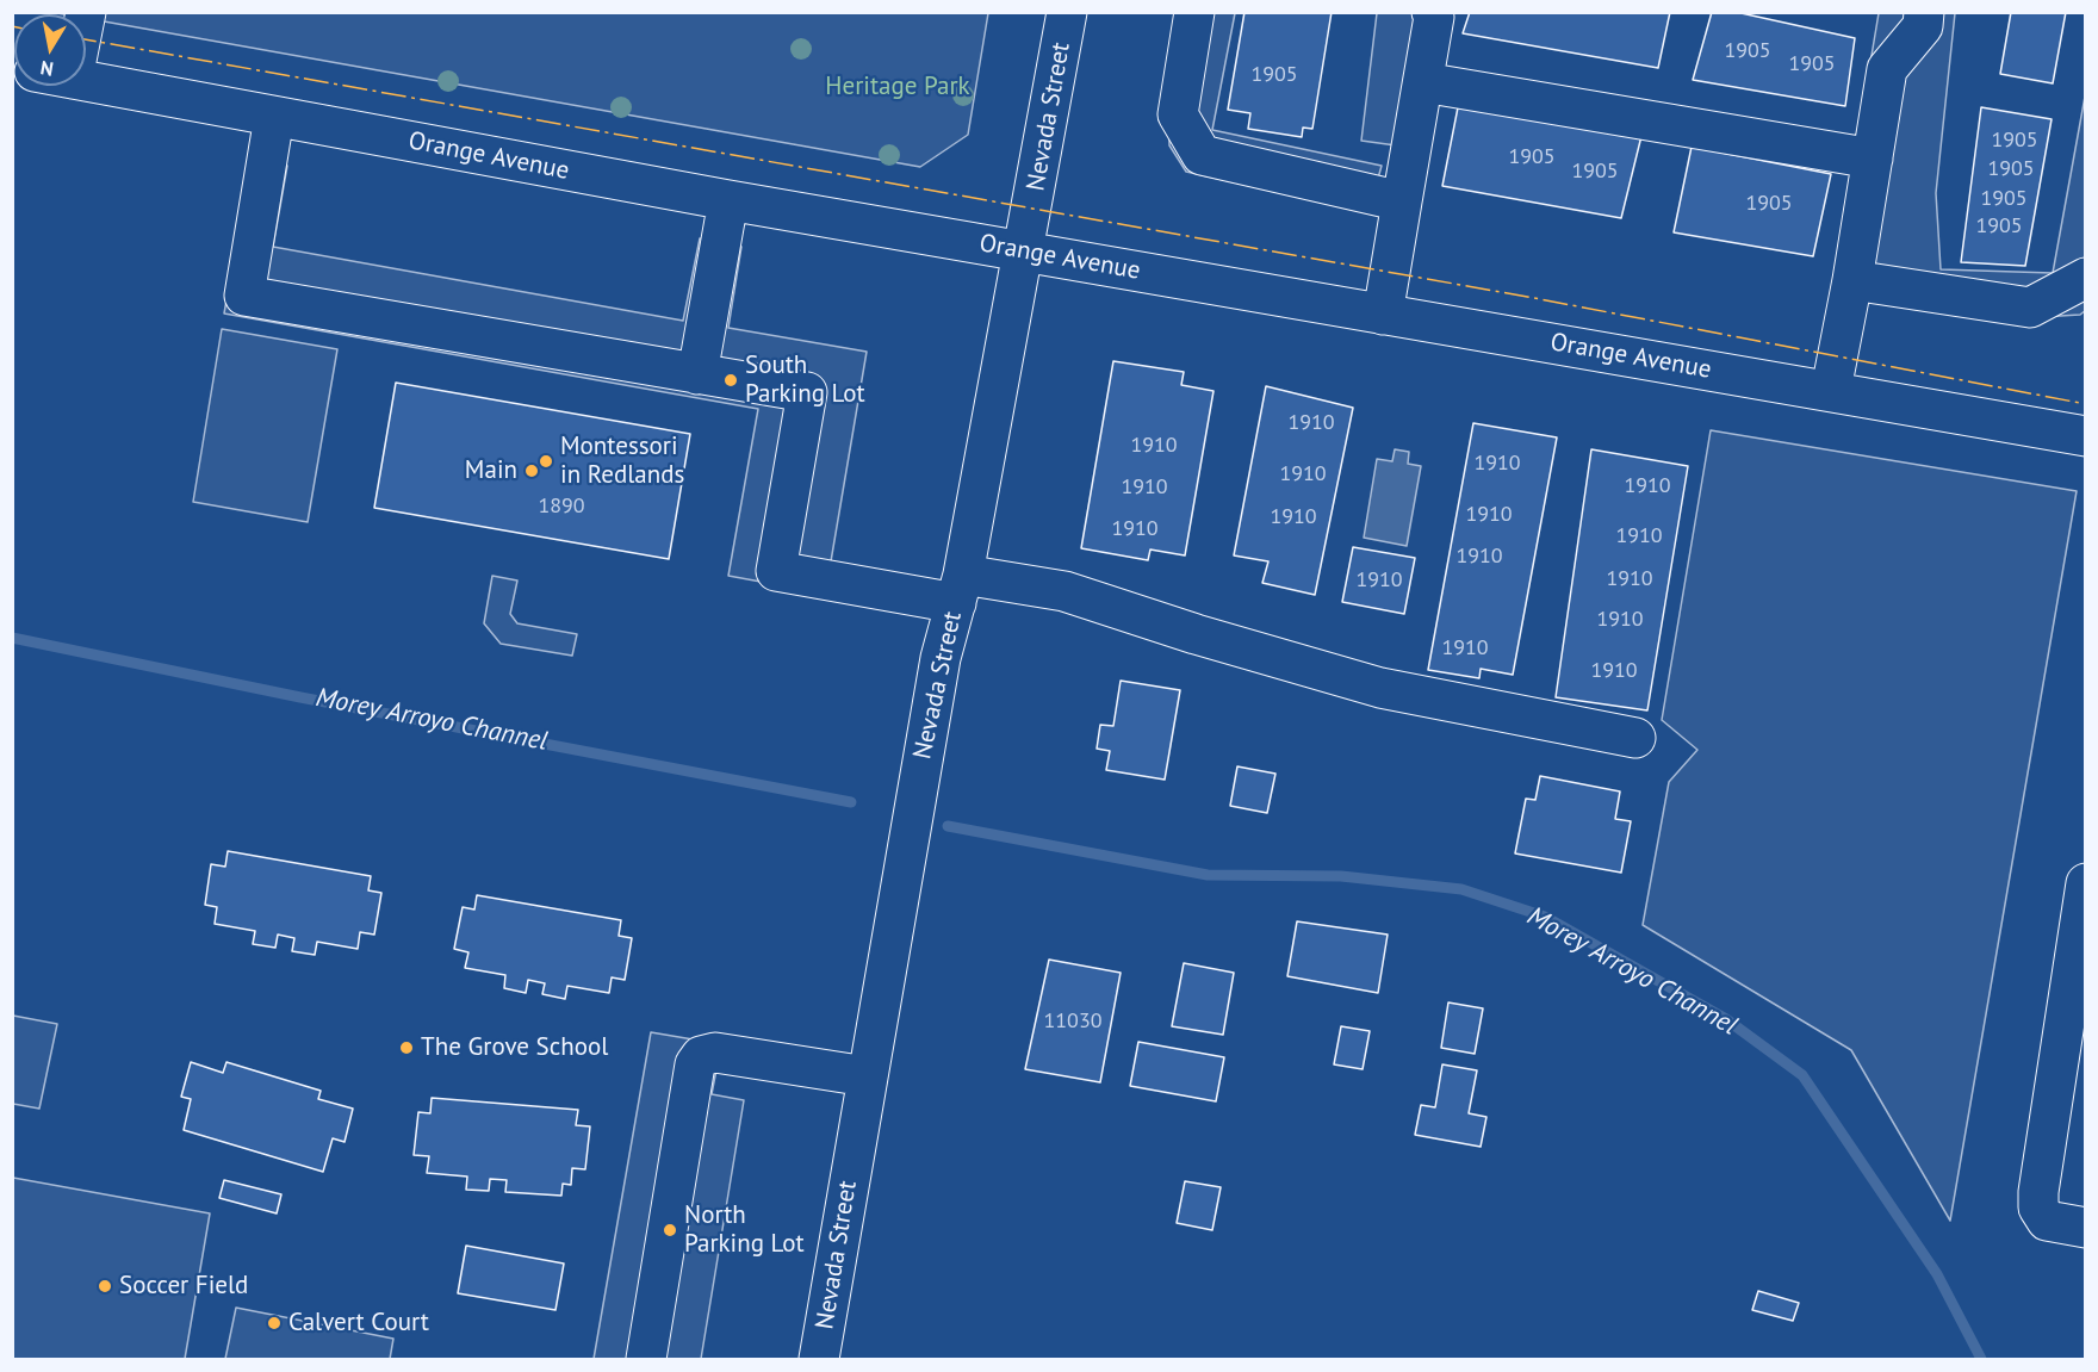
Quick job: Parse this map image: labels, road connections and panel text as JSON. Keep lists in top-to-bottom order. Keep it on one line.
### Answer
{"streets":{"street":["Nevada Street","Orange Avenue"]},"crossings":[["Nevada Street","Orange Avenue"]],"water":["Morey Arroyo Channel"],"parks":["Heritage Park"],"places":["South Parking Lot","Montessori in Redlands","Main","The Grove School","North Parking Lot","Soccer Field","Calvert Court"],"house_numbers":["1905","1905","1905","1905","1905","1905","1905","1905","1905","1905","1910","1910","1910","1910","1910","1910","1890","1910","1910","1910","1910","1910","1910","1910","1910","1910","1910","11030"],"north":"bottom"}
